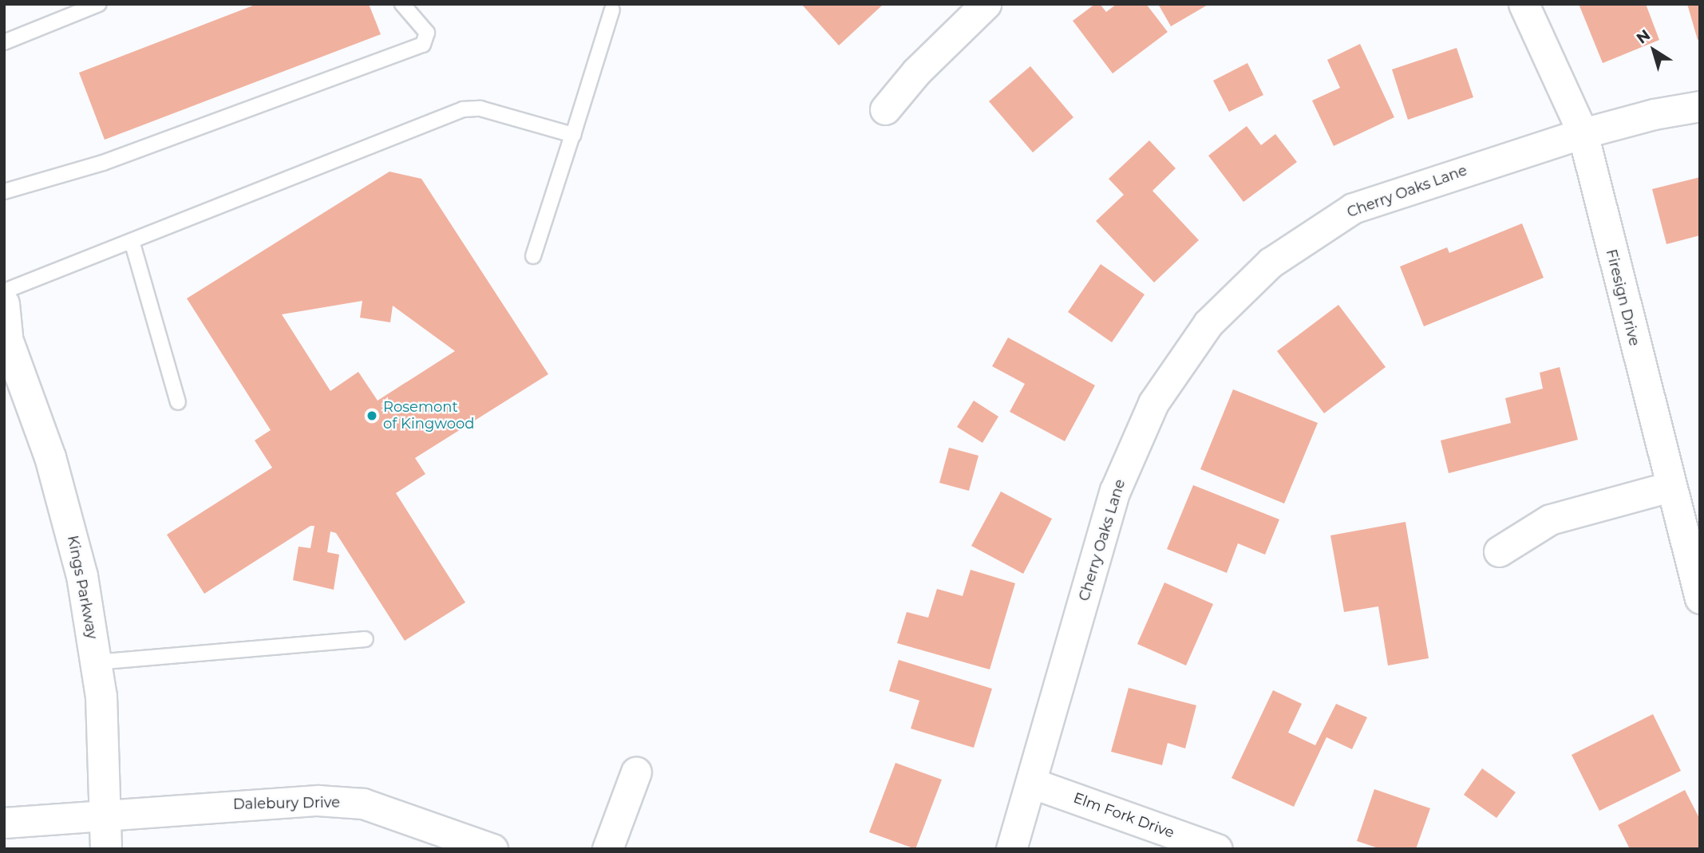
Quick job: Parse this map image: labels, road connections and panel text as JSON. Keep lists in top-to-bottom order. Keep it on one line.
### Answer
{"streets":{"street":["Cherry Oaks Lane","Firesign Drive","Kings Parkway","Dalebury Drive","Elm Fork Drive"]},"crossings":[["Cherry Oaks Lane","Firesign Drive"],["Cherry Oaks Lane","Elm Fork Drive"],["Kings Parkway","Dalebury Drive"]],"places":["Rosemont of Kingwood"],"north":"top left"}
